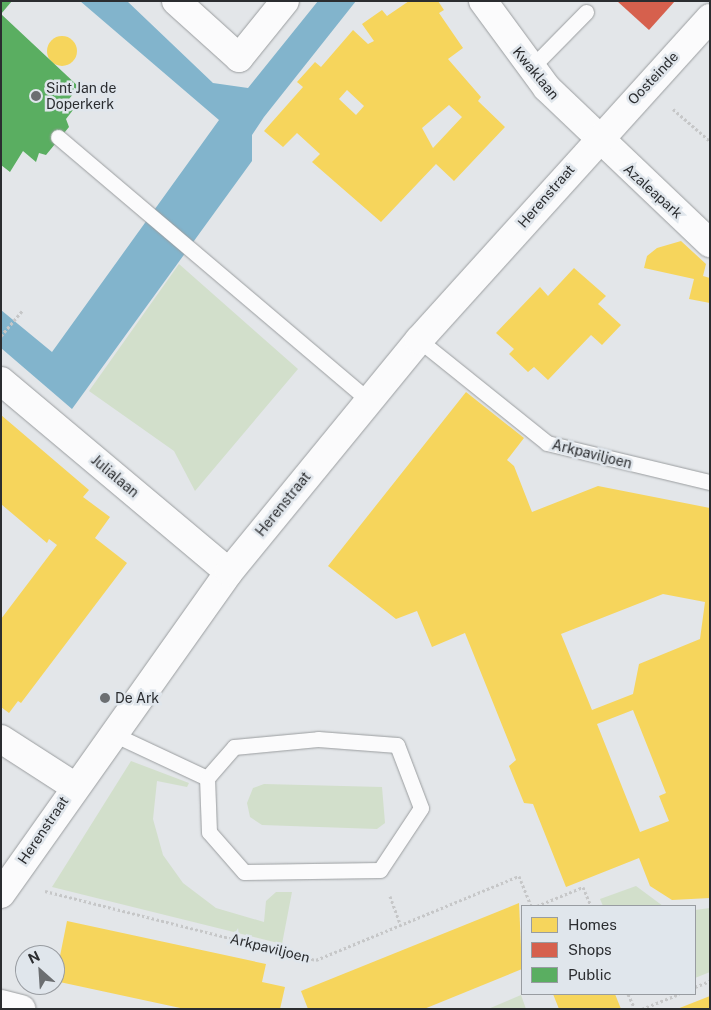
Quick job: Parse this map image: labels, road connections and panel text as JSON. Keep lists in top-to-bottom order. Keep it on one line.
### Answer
{"streets":{"street":["Kwaklaan","Oosteinde","Azaleapark","Herenstraat","Julialaan"],"lane":["Arkpaviljoen"]},"crossings":[["Kwaklaan","Oosteinde"],["Kwaklaan","Azaleapark"],["Kwaklaan","Herenstraat"],["Oosteinde","Azaleapark"],["Oosteinde","Herenstraat"],["Azaleapark","Herenstraat"],["Herenstraat","Arkpaviljoen"],["Herenstraat","Julialaan"]],"places":["Sint Jan de Doperkerk","De Ark"],"legend":["Homes","Shops","Public"],"north":"top left"}
